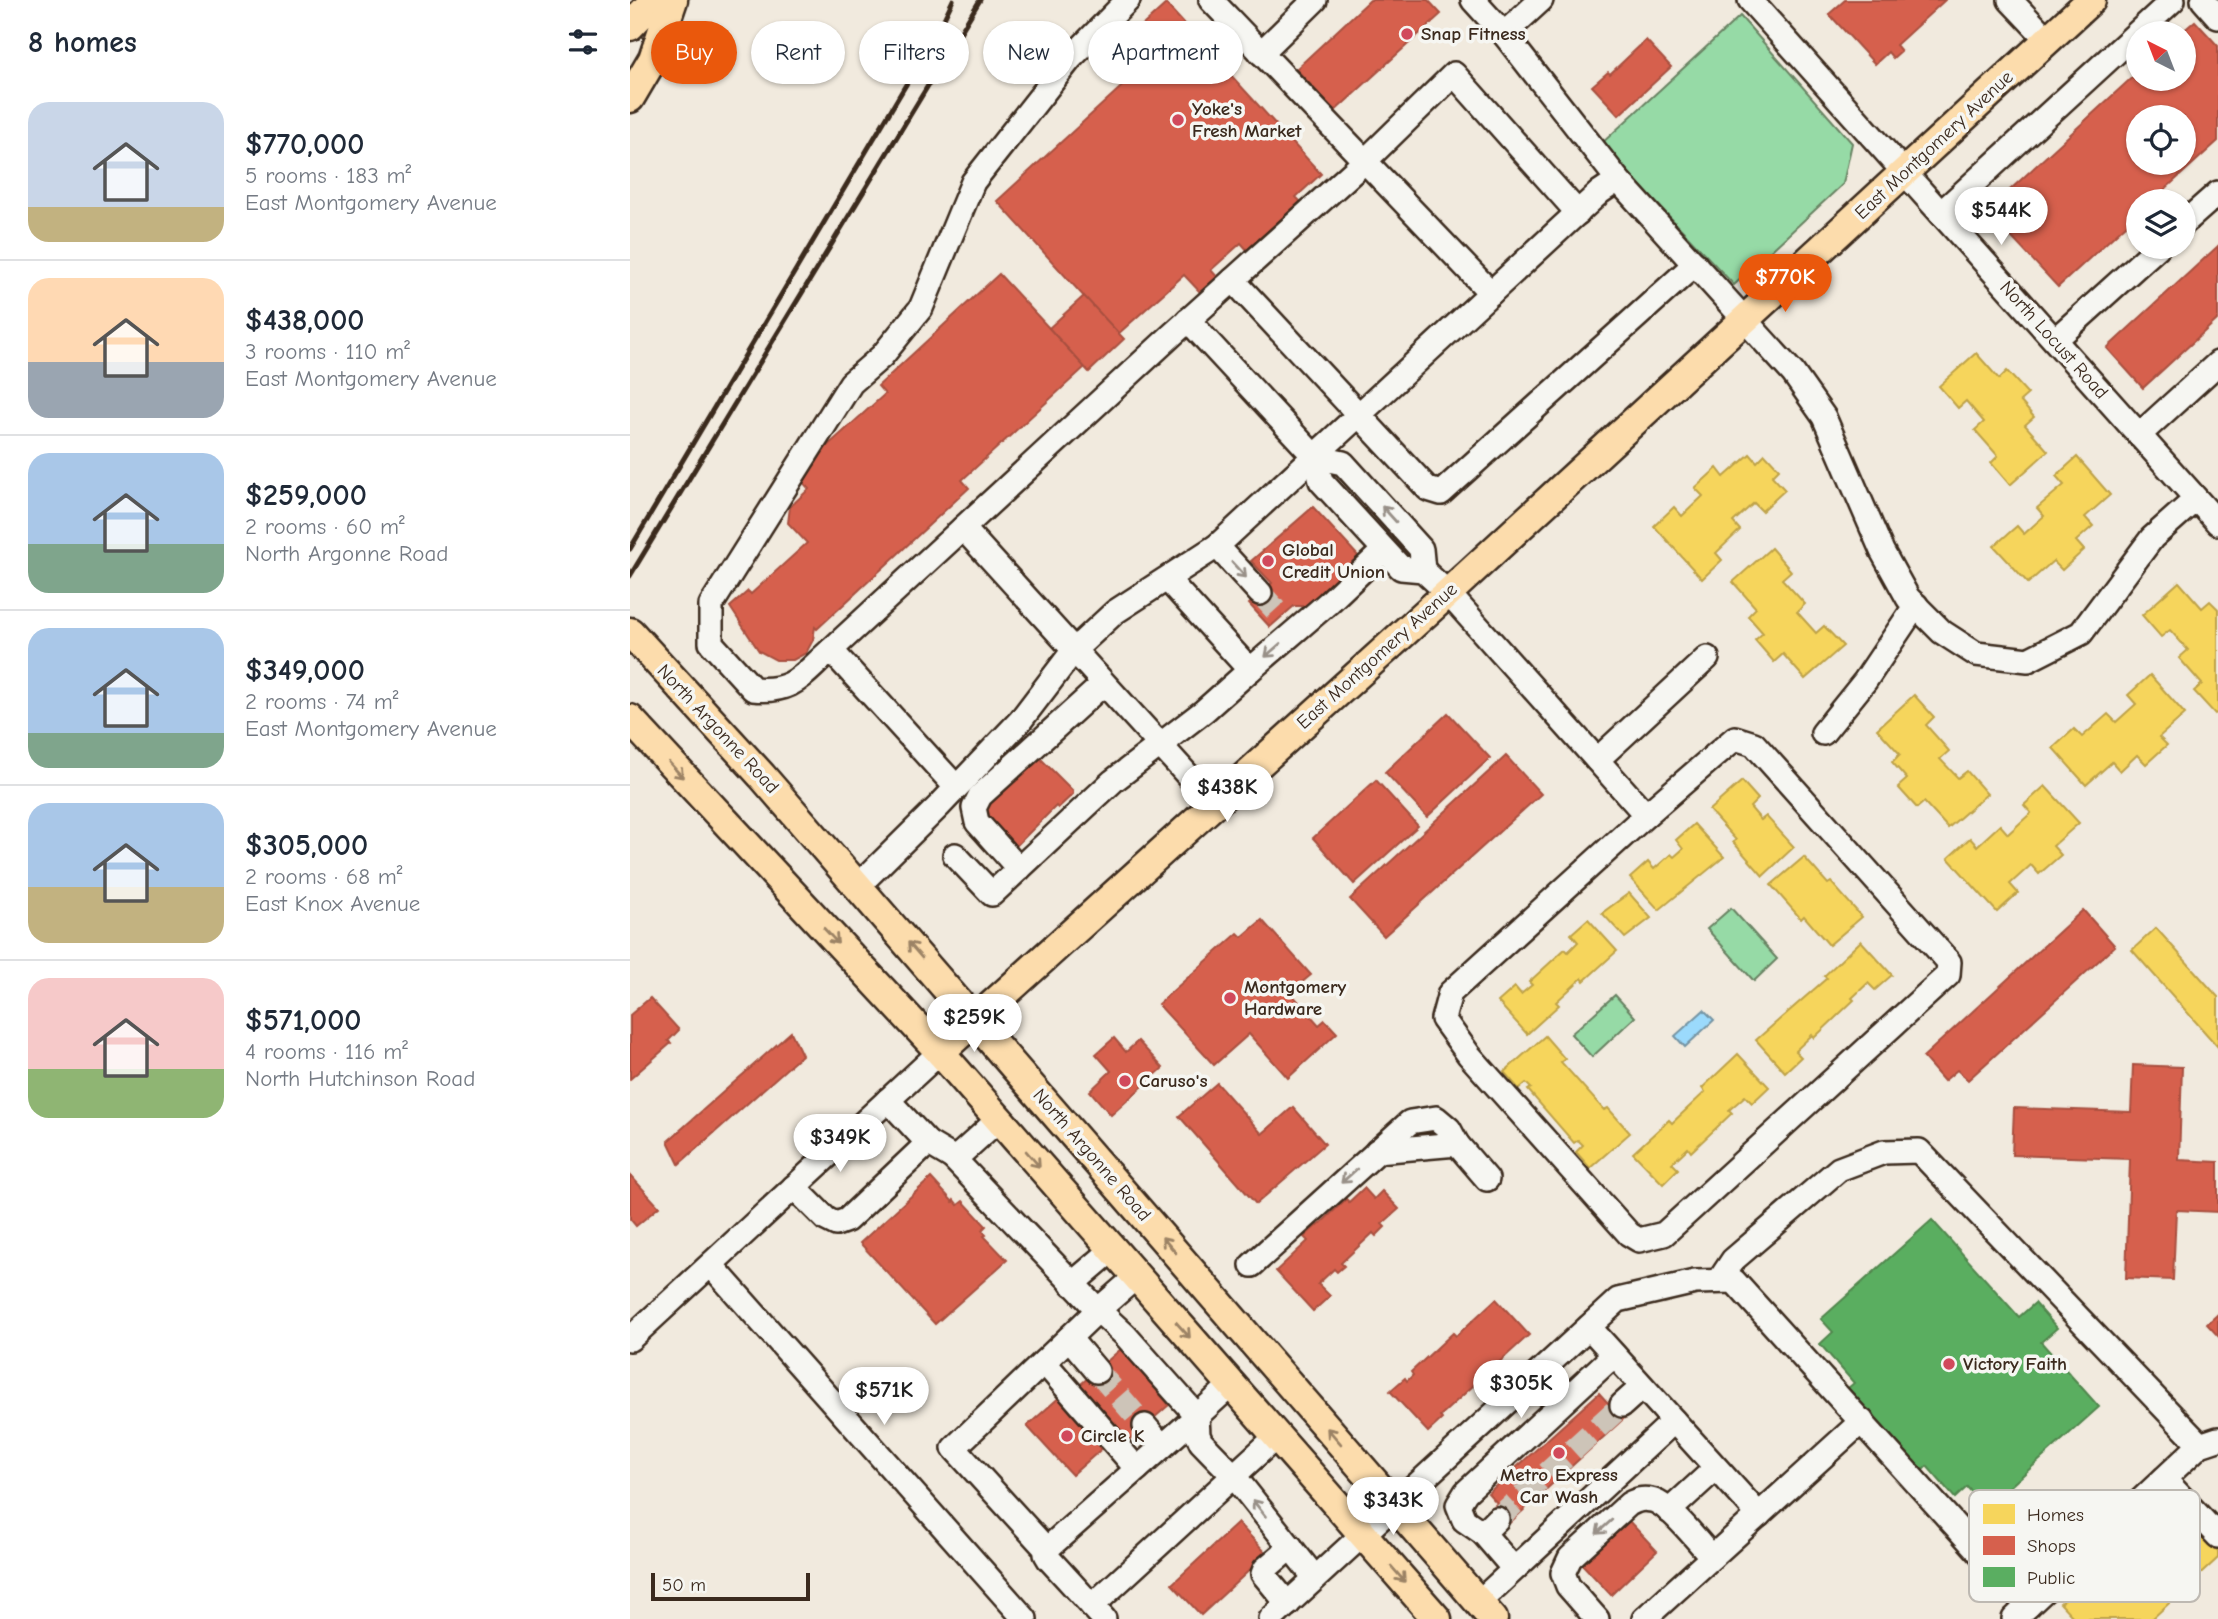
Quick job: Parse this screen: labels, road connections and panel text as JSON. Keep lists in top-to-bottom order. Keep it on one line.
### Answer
{"streets":{"main road":["East Montgomery Avenue","North Argonne Road"],"street":["North Locust Road"]},"crossings":[["East Montgomery Avenue","North Locust Road"],["East Montgomery Avenue","North Argonne Road"]],"places":["Snap Fitness","Yoke's Fresh Market","Global Credit Union","Montgomery Hardware","Caruso's","Victory Faith","Circle K","Metro Express Car Wash"],"legend":["Homes","Shops","Public"],"scale_bar":"50 m","north":"top left","page":{"heading":"8 homes","chip":["Buy","Rent","Filters","New","Apartment"],"list":[{"name":"$770,000","note":"5 rooms · 183 m² · East Montgomery Avenue"},{"name":"$438,000","note":"3 rooms · 110 m² · East Montgomery Avenue"},{"name":"$259,000","note":"2 rooms · 60 m² · North Argonne Road"},{"name":"$349,000","note":"2 rooms · 74 m² · East Montgomery Avenue"},{"name":"$305,000","note":"2 rooms · 68 m² · East Knox Avenue"},{"name":"$571,000","note":"4 rooms · 116 m² · North Hutchinson Road"}],"price":["$544K","$770K","$438K","$259K","$349K","$305K","$571K","$343K"],"scale":"50 m"}}
